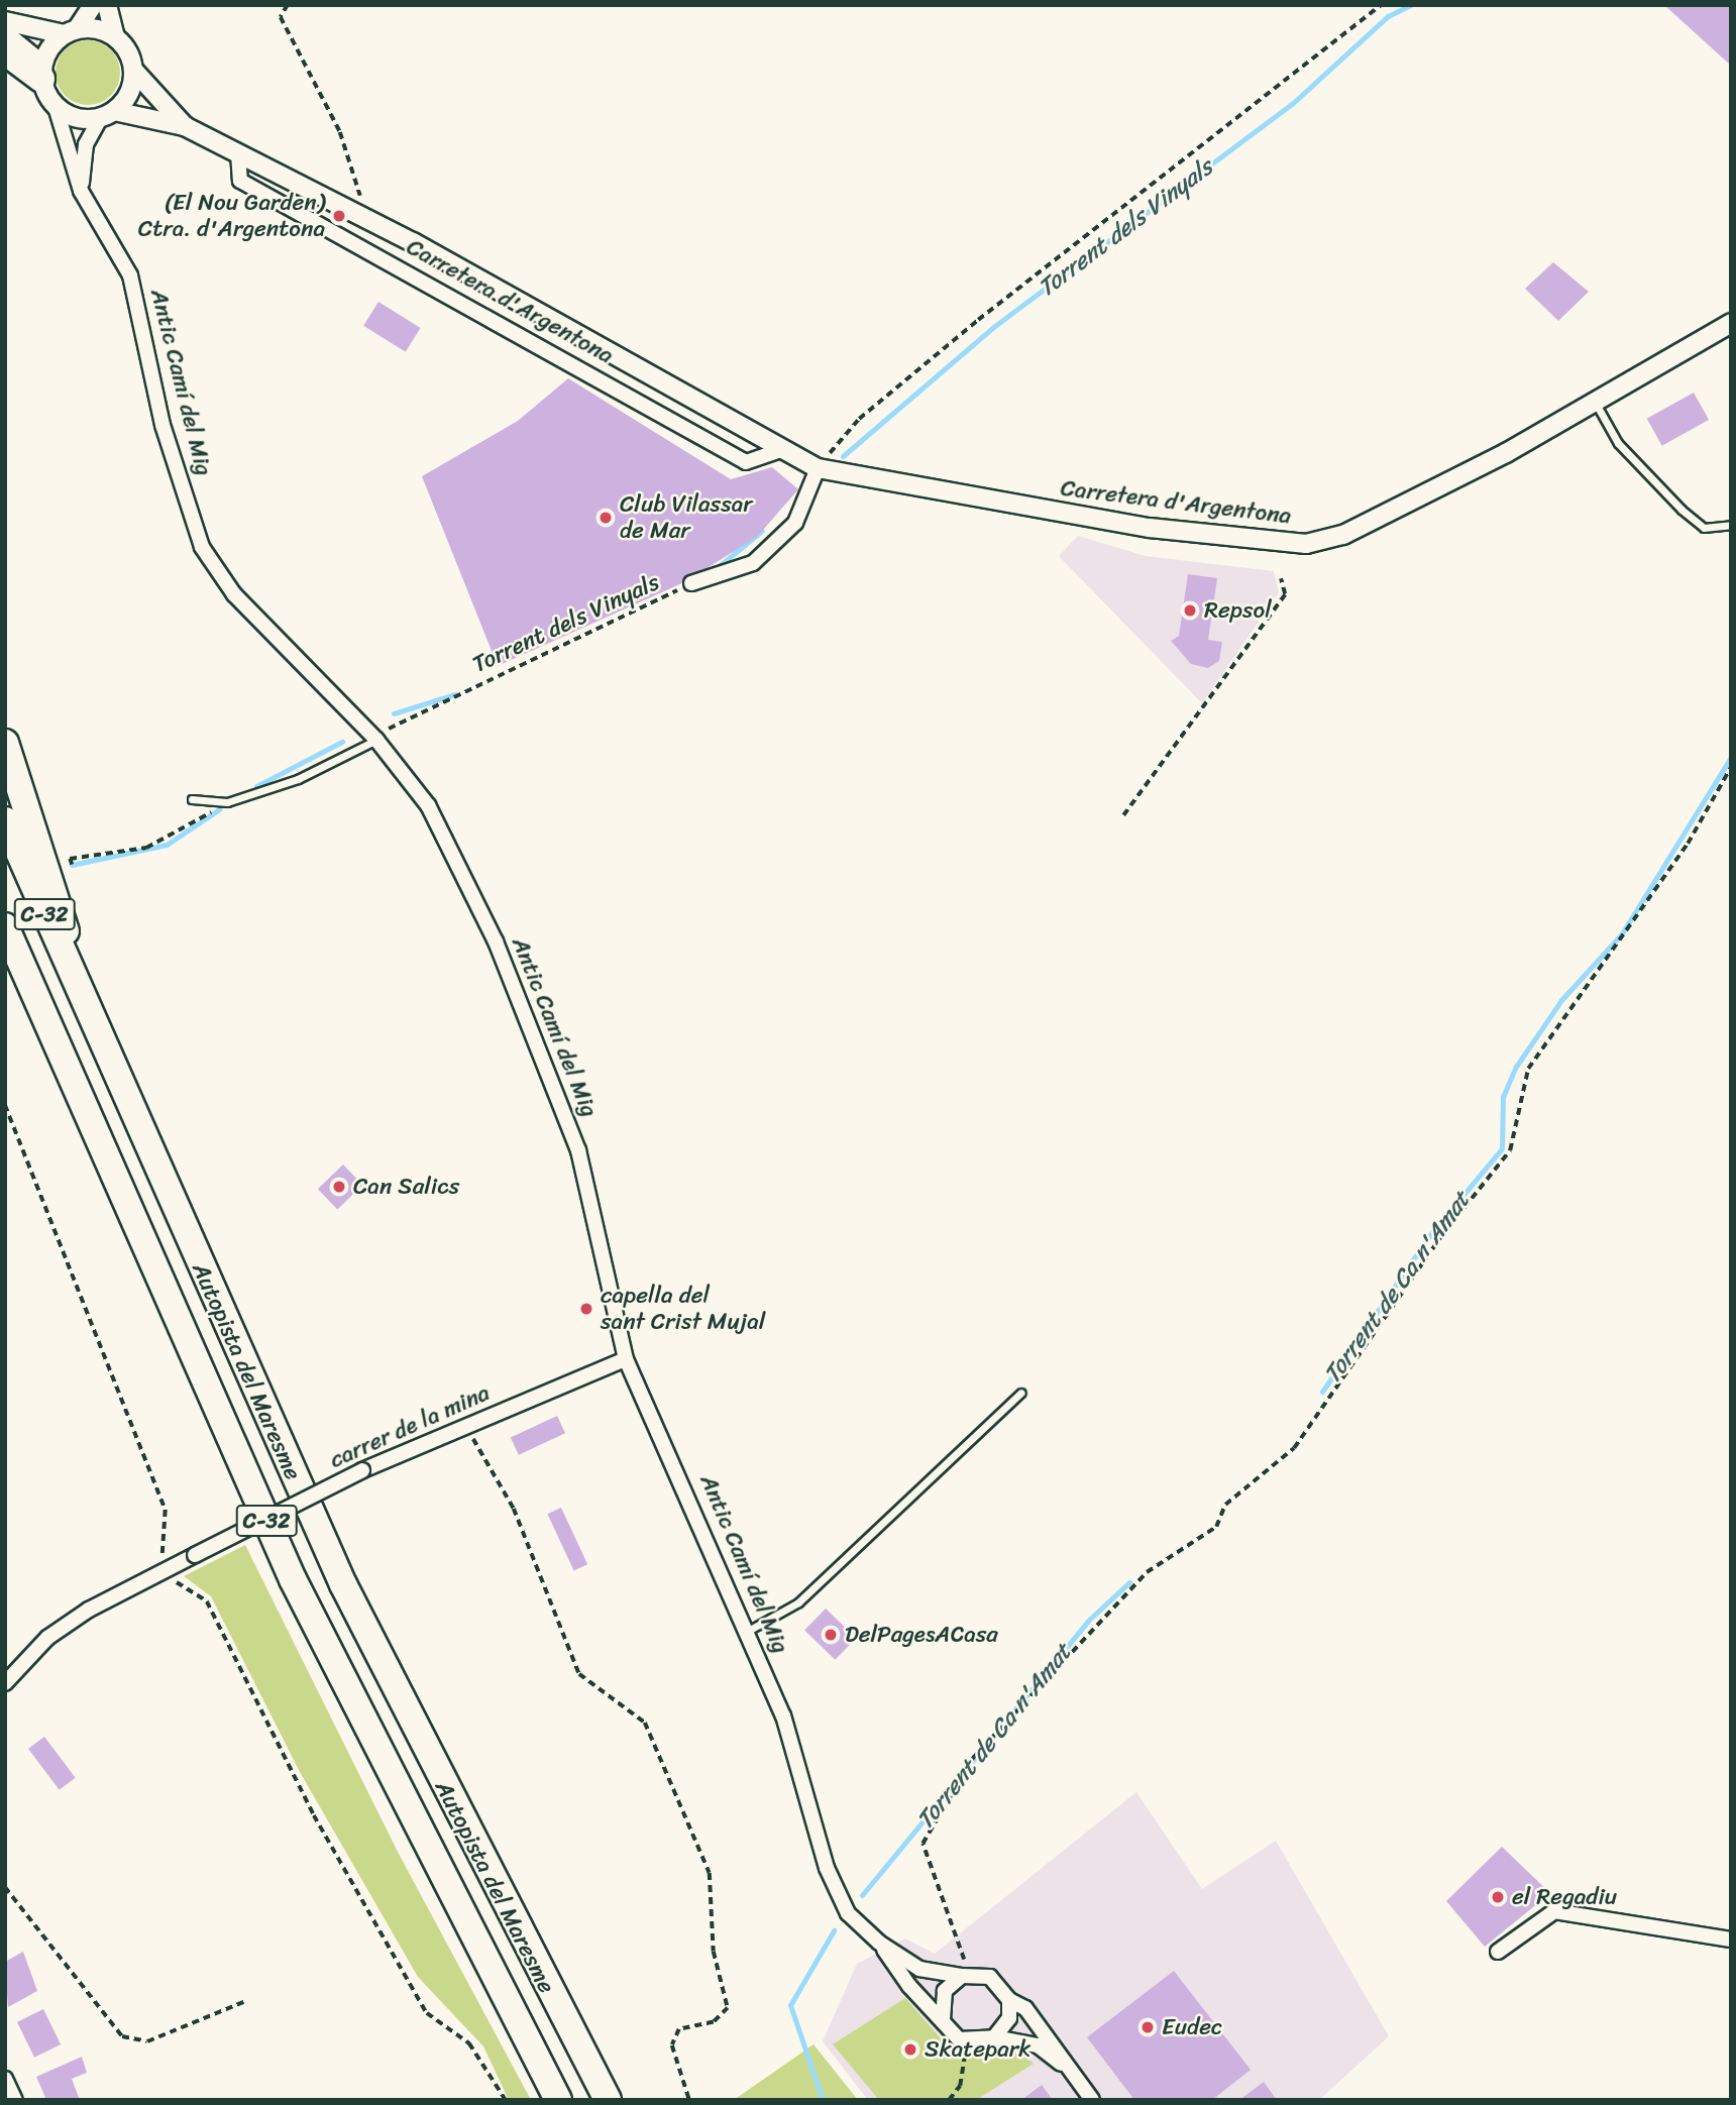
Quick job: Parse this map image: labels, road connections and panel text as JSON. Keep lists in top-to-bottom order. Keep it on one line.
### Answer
{"streets":{"highway":["C-32","Autopista del Maresme"],"street":["Carretera d'Argentona","Antic Camí del Mig","carrer de la mina"],"path":["Torrent dels Vinyals"]},"crossings":[["Carretera d'Argentona","Antic Camí del Mig"],["Antic Camí del Mig","Torrent dels Vinyals"],["Antic Camí del Mig","carrer de la mina"]],"water":["Torrent dels Vinyals","Torrent de Ca n'Amat"],"places":["(El Nou Garden) Ctra. d'Argentona","Club Vilassar de Mar","Repsol","Can Salics","capella del sant Crist Mujal","DelPagesACasa","el Regadiu","Eudec","Skatepark"]}
